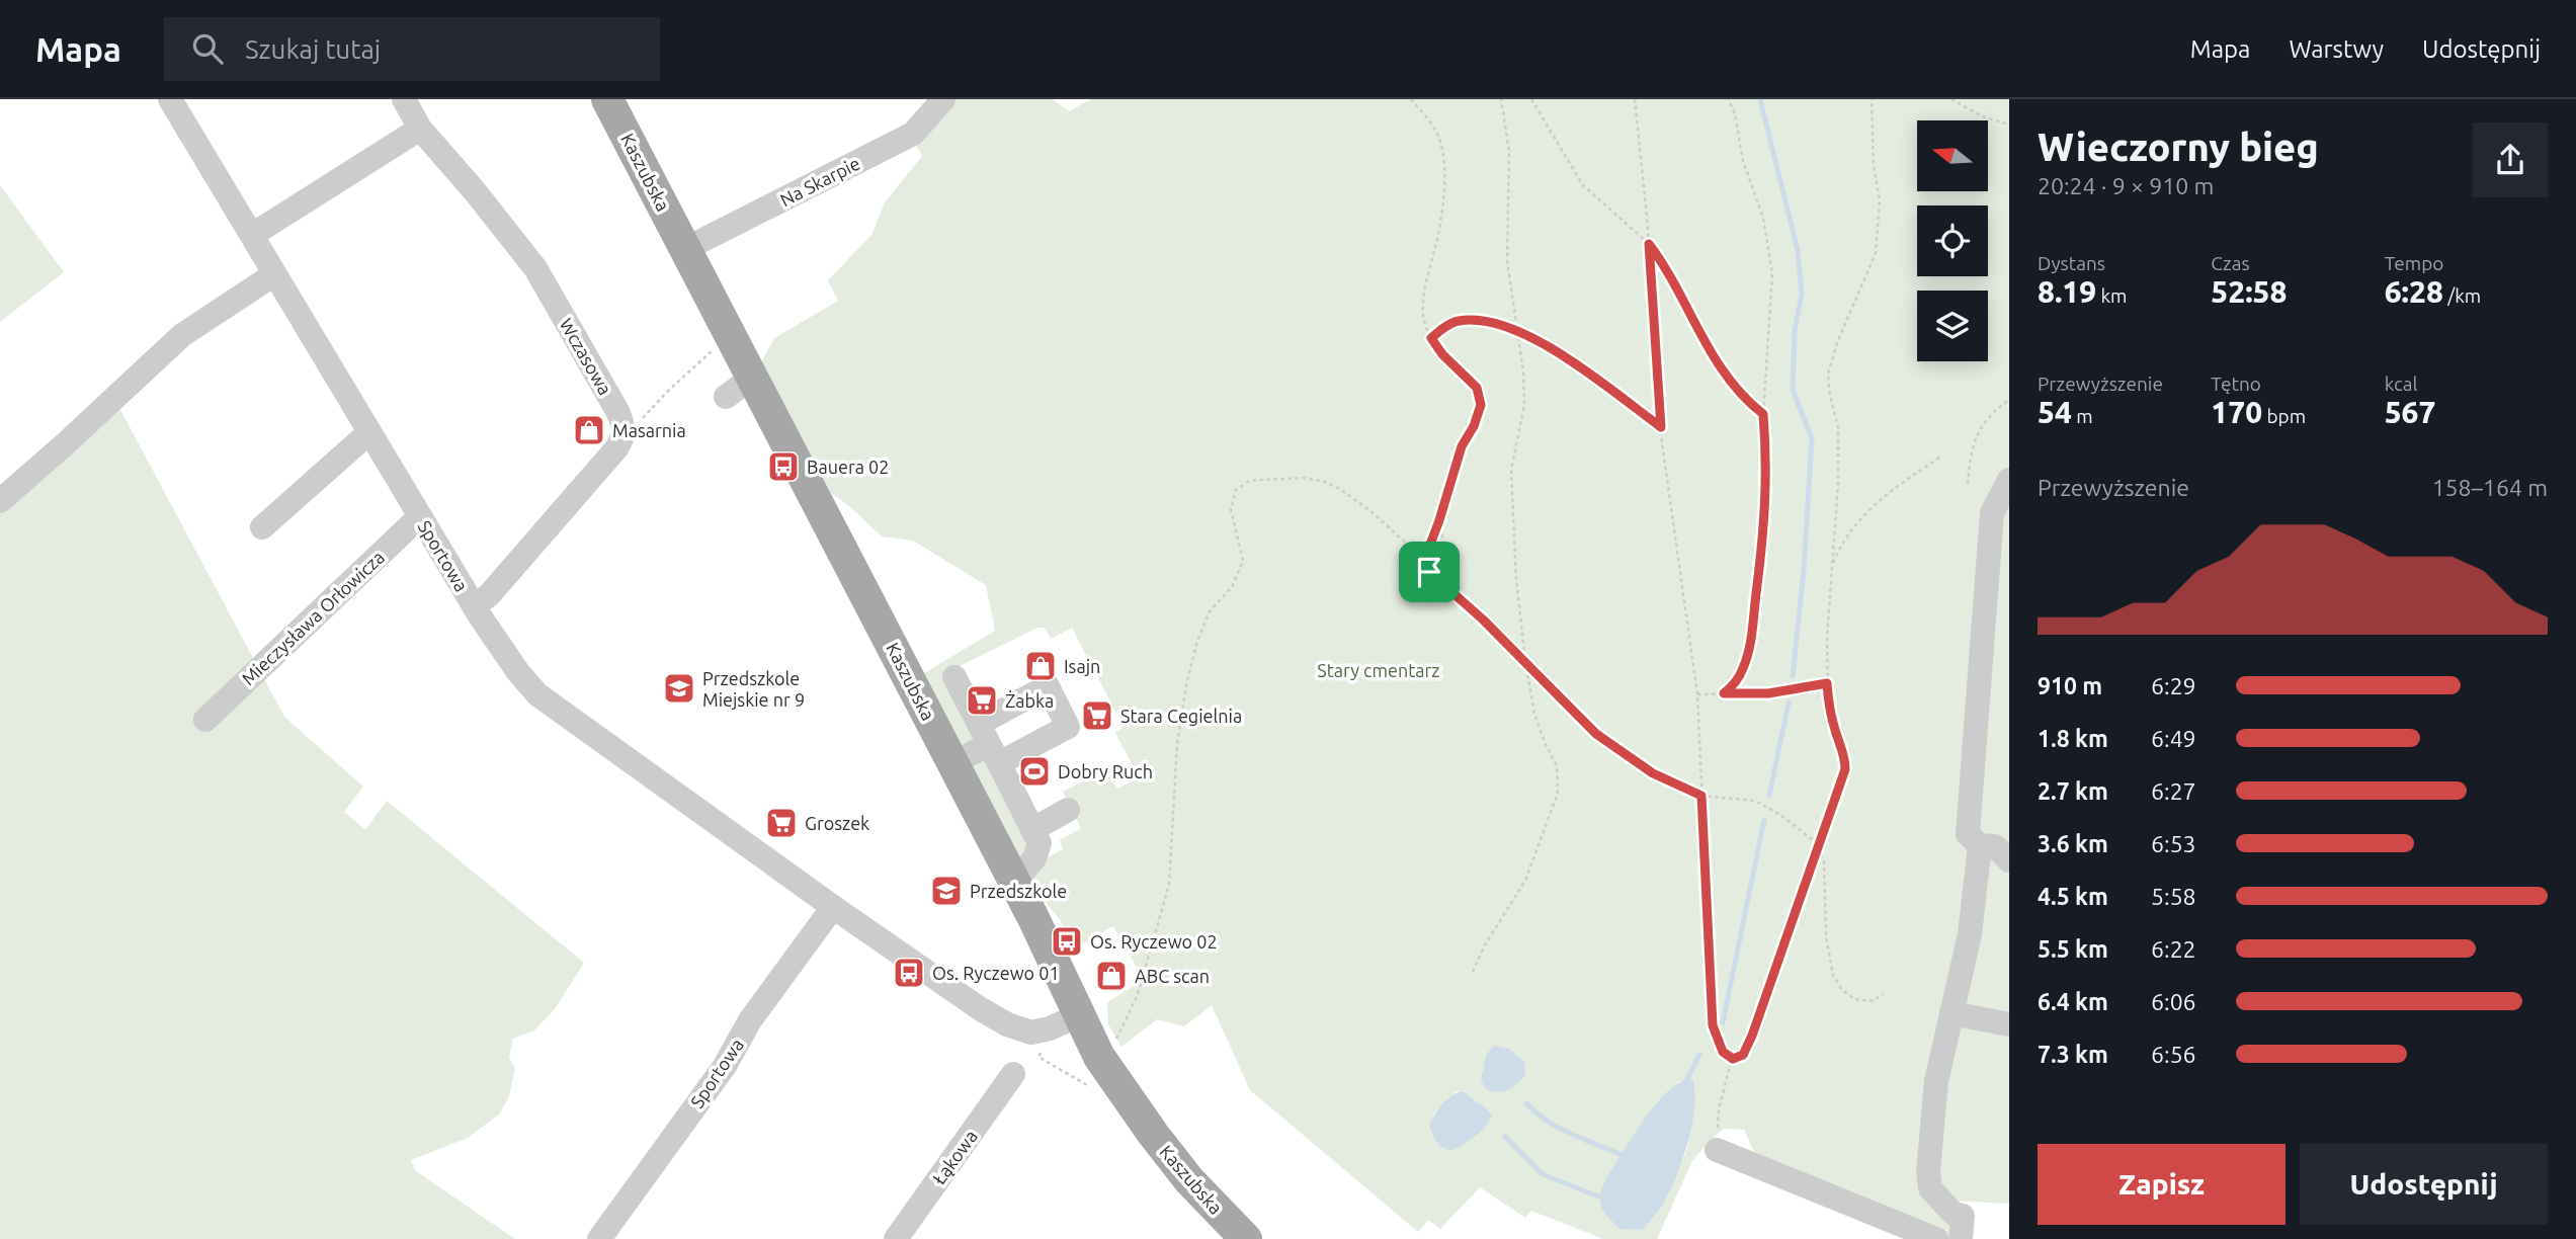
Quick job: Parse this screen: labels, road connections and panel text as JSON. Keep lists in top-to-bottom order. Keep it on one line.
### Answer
{"streets":{"main road":["Kaszubska"],"street":["Na Skarpie","Wczasowa","Sportowa","Mieczysława Orłowicza","Łąkowa"]},"crossings":[["Kaszubska","Na Skarpie"],["Kaszubska","Sportowa"],["Sportowa","Mieczysława Orłowicza"]],"parks":["Stary cmentarz"],"places":{"shop":["Masarnia","Isajn","ABC scan"],"bus stop":["Bauera 02","Os. Ryczewo 02","Os. Ryczewo 01"],"school or university":["Przedszkole Miejskie nr 9","Przedszkole"],"supermarket":["Żabka","Stara Cegielnia","Groszek"],"sports":["Dobry Ruch"]},"north":"left","page":{"header":"Mapa","search":"Szukaj tutaj","nav":["Mapa","Warstwy","Udostępnij"],"heading":["Wieczorny bieg","20:24 · 9 × 910 m"],"stats":[["Dystans","8.19 km"],["Czas","52:58"],["Tempo","6:28 /km"],["Przewyższenie","54 m"],["Tętno","170 bpm"],["kcal","567"]],"chart":["Przewyższenie","158–164 m"],"list":[{"name":"910 m","note":"6:29"},{"name":"1.8 km","note":"6:49"},{"name":"2.7 km","note":"6:27"},{"name":"3.6 km","note":"6:53"},{"name":"4.5 km","note":"5:58"},{"name":"5.5 km","note":"6:22"},{"name":"6.4 km","note":"6:06"},{"name":"7.3 km","note":"6:56"}],"buttons":["Zapisz","Udostępnij"]}}
